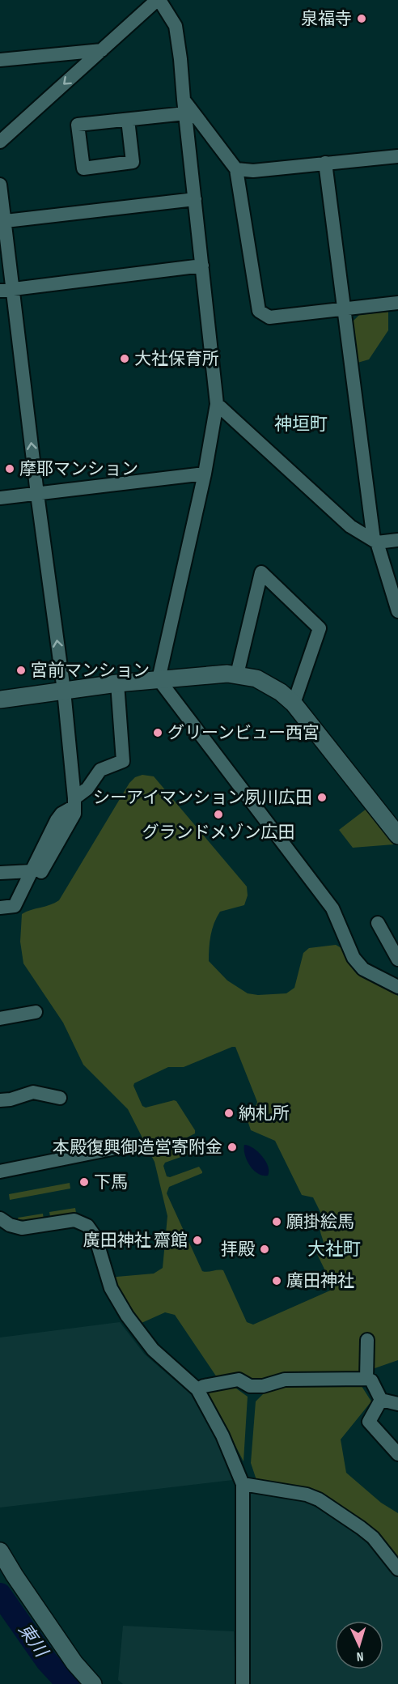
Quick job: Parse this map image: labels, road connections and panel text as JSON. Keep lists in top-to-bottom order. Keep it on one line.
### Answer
{"districts":["神垣町","大社町"],"water":["東川"],"places":["泉福寺","大社保育所","摩耶マンション","宮前マンション","グリーンビュー西宮","シーアイマンション夙川広田","グランドメゾン広田","納札所","本殿復興御造営寄附金","下馬","願掛絵馬","廣田神社 齋館","拝殿","廣田神社"],"north":"bottom"}
